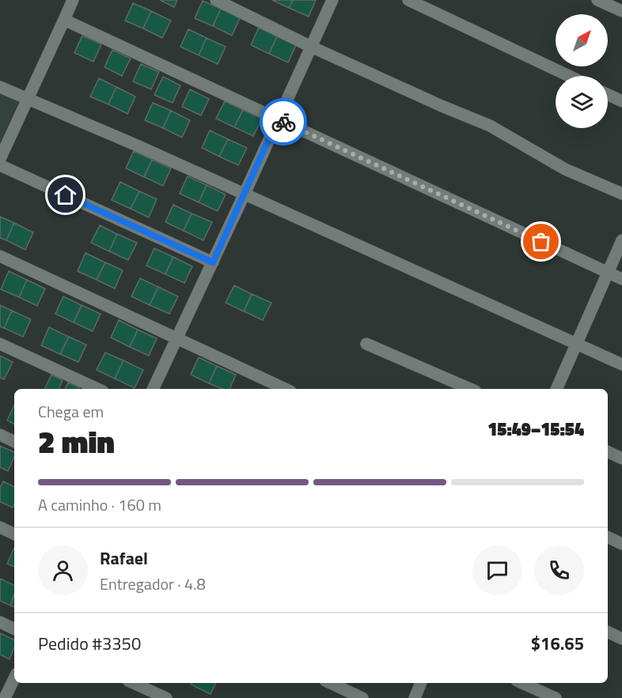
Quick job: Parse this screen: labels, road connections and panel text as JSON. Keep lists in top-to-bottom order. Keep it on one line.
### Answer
{"north":"top right","page":{"heading":["2 min","Chega em","15:49–15:54"],"panel":["Rafael","Entregador · 4.8","Pedido #3350","$16.65"],"bar":"A caminho · 160 m"}}
